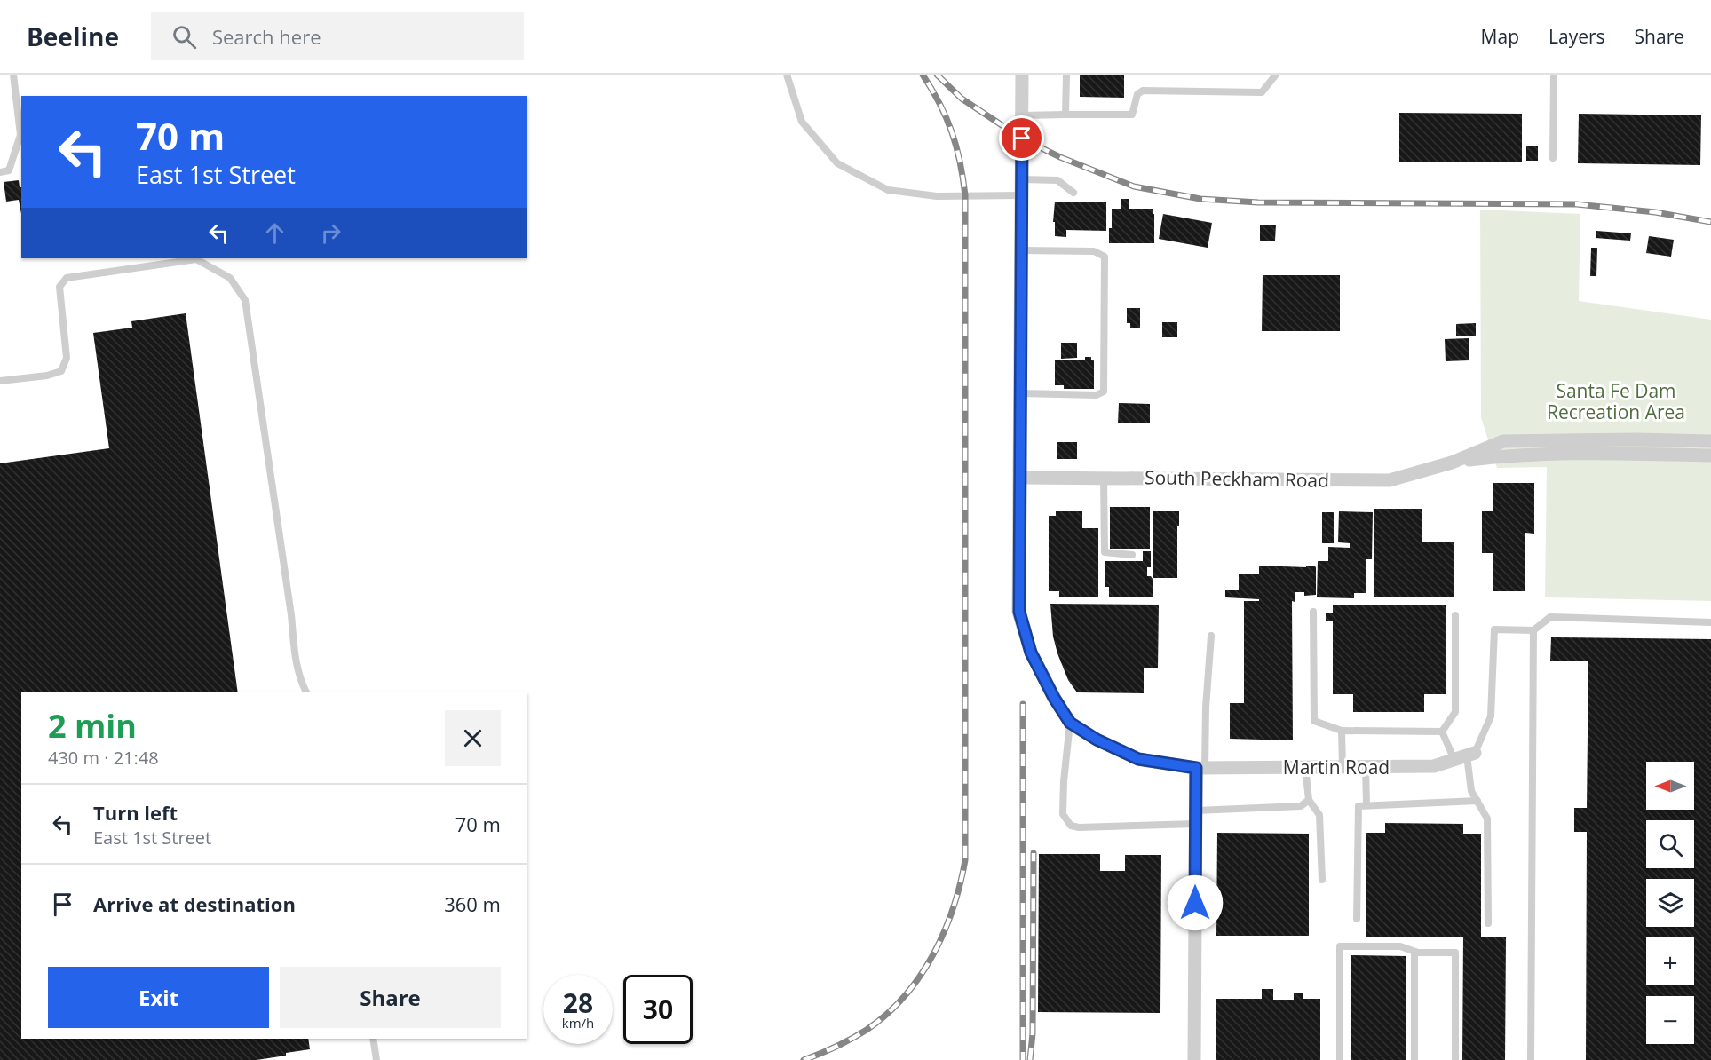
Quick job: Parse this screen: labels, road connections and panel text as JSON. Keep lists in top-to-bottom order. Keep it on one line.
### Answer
{"streets":{"street":["South Peckham Road","Martin Road"]},"parks":["Santa Fe Dam Recreation Area"],"north":"left","page":{"header":"Beeline","search":"Search here","nav":["Map","Layers","Share"],"turn":["70 m","East 1st Street"],"heading":["2 min","430 m · 21:48"],"map_buttons":["+","−"],"list":[{"name":"Turn left","note":"East 1st Street","value":"70 m"},{"name":"Arrive at destination","value":"360 m"}],"buttons":["Exit","Share"],"speed":"28 km/h","limit":"30"}}
